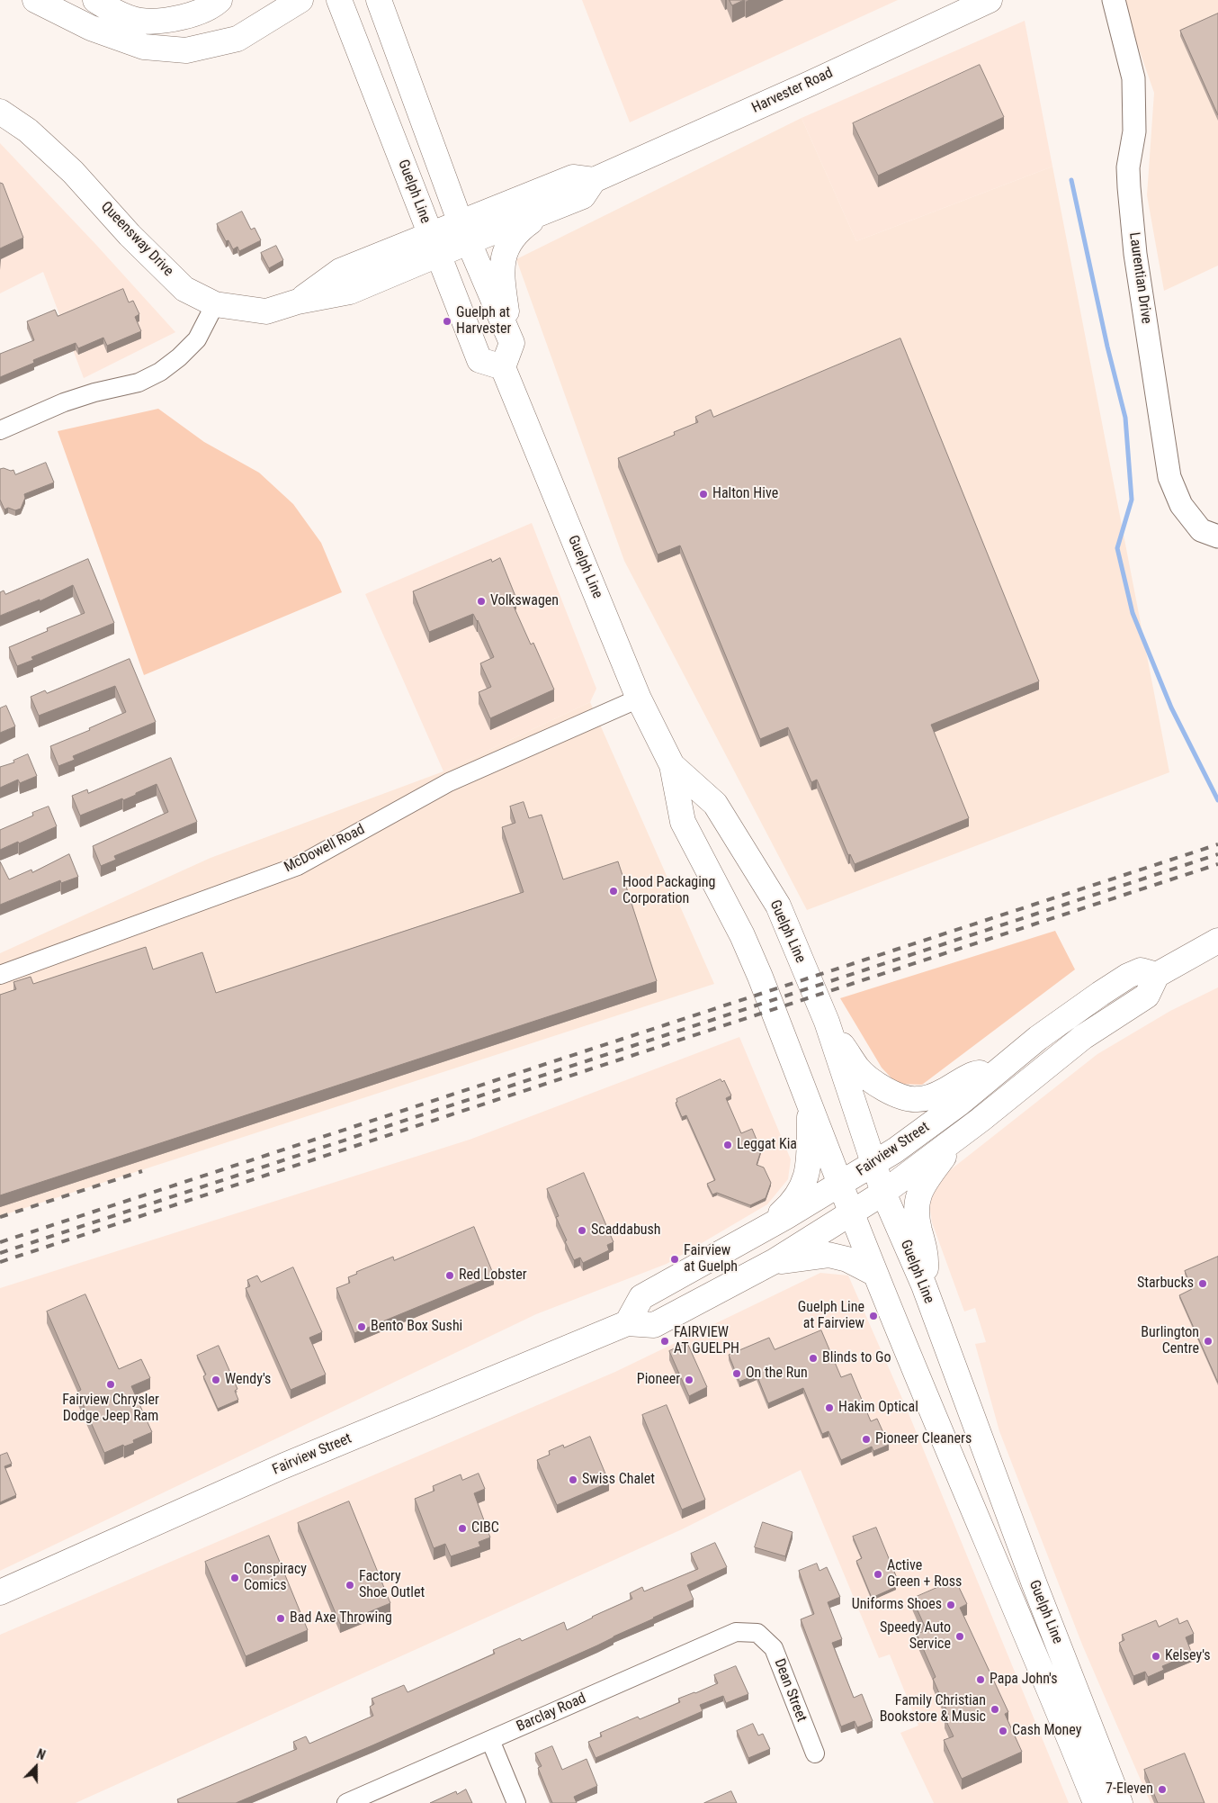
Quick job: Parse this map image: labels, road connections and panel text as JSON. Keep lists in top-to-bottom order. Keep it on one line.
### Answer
{"streets":{"main road":["Harvester Road","Guelph Line","Queensway Drive","Fairview Street"],"street":["Laurentian Drive","McDowell Road","Dean Street","Barclay Road"]},"crossings":[["Harvester Road","Guelph Line"],["Harvester Road","Queensway Drive"],["Guelph Line","Queensway Drive"],["Guelph Line","McDowell Road"],["Guelph Line","Fairview Street"],["Dean Street","Barclay Road"]],"places":["Guelph at Harvester","Halton Hive","Volkswagen","Hood Packaging Corporation","Leggat Kia","Scaddabush","Fairview at Guelph","Red Lobster","Starbucks","Guelph Line at Fairview","Bento Box Sushi","FAIRVIEW AT GUELPH","Burlington Centre","Blinds to Go","On the Run","Wendy's","Pioneer","Fairview Chrysler Dodge Jeep Ram","Hakim Optical","Pioneer Cleaners","Swiss Chalet","CIBC","Active Green + Ross","Conspiracy Comics","Factory Shoe Outlet","Uniforms Shoes","Bad Axe Throwing","Speedy Auto Service","Kelsey's","Papa John's","Family Christian Bookstore & Music","Cash Money","7-Eleven"],"north":"top"}
